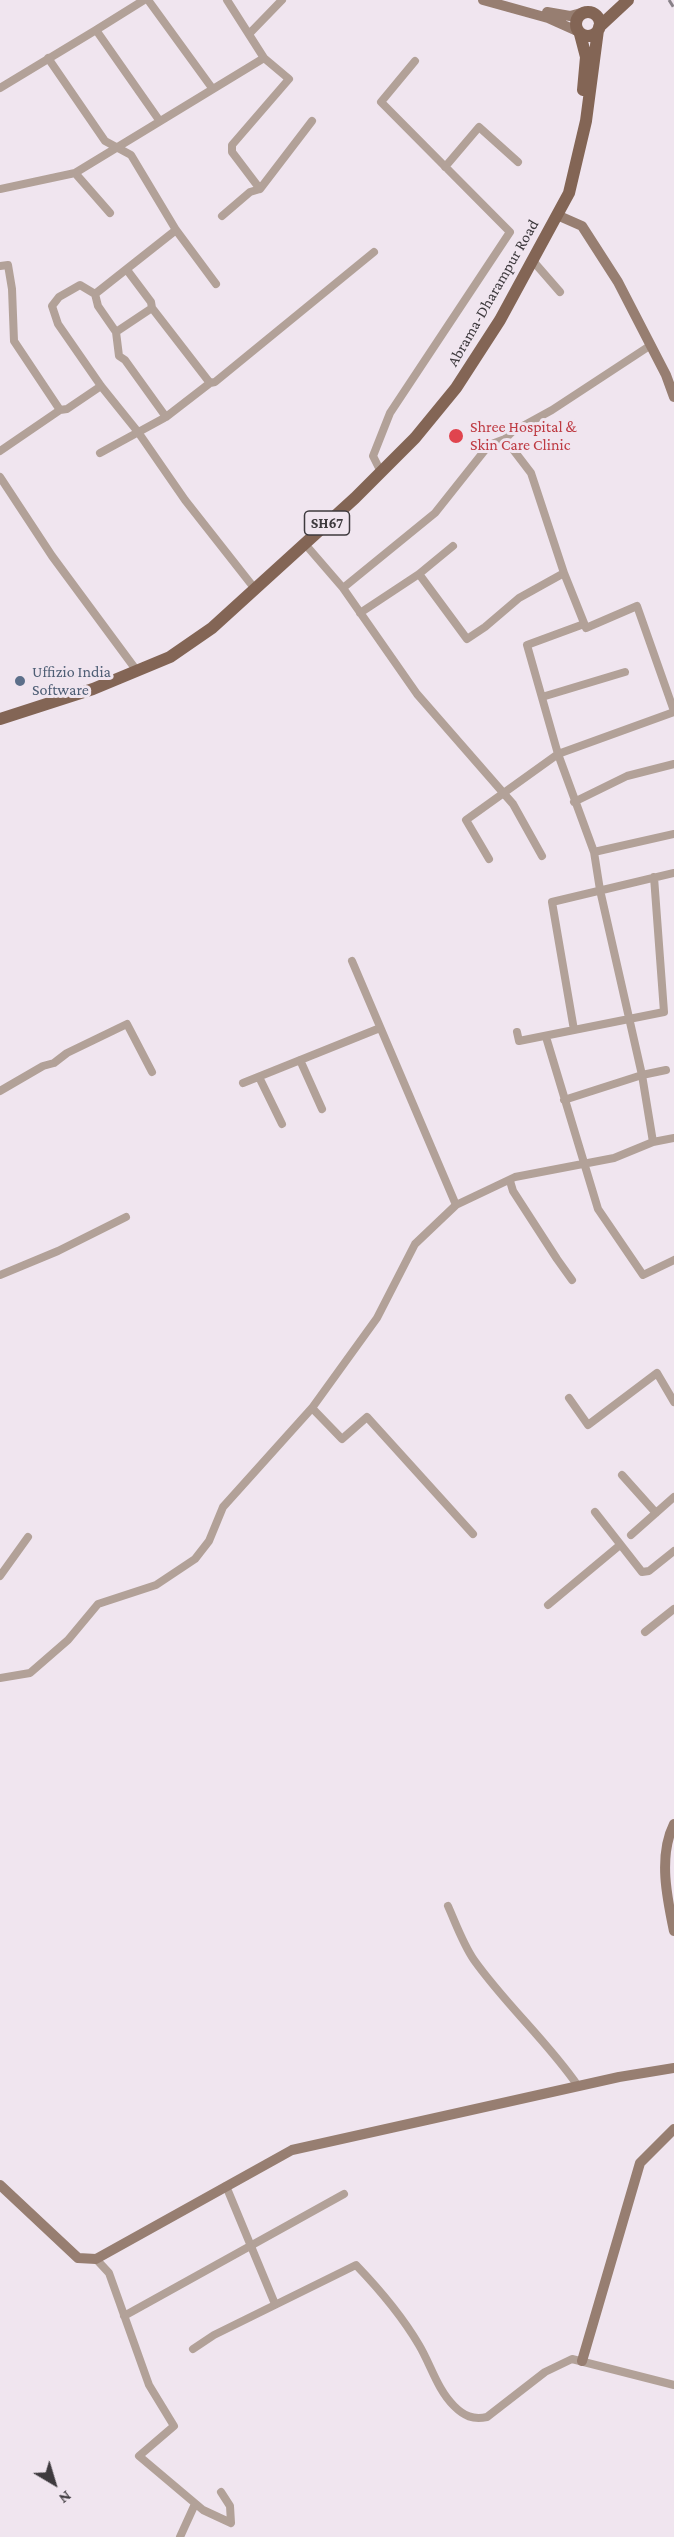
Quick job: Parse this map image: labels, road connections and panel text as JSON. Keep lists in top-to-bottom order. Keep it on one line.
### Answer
{"streets":{"main road":["Abrama-Dharampur Road","SH67"]},"crossings":[["Abrama-Dharampur Road","SH67"]],"places":["Shree Hospital & Skin Care Clinic","Uffizio India Software"],"north":"bottom right"}
